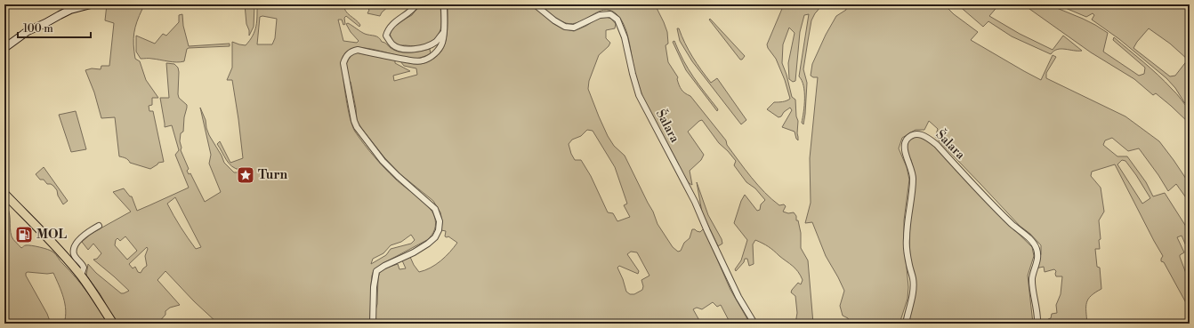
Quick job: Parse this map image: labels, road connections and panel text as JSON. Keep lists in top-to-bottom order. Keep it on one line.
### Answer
{"streets":{"street":["Šalara"]},"places":{"place":["Turn"],"fuel station":["MOL"]},"scale_bar":"100 m"}
